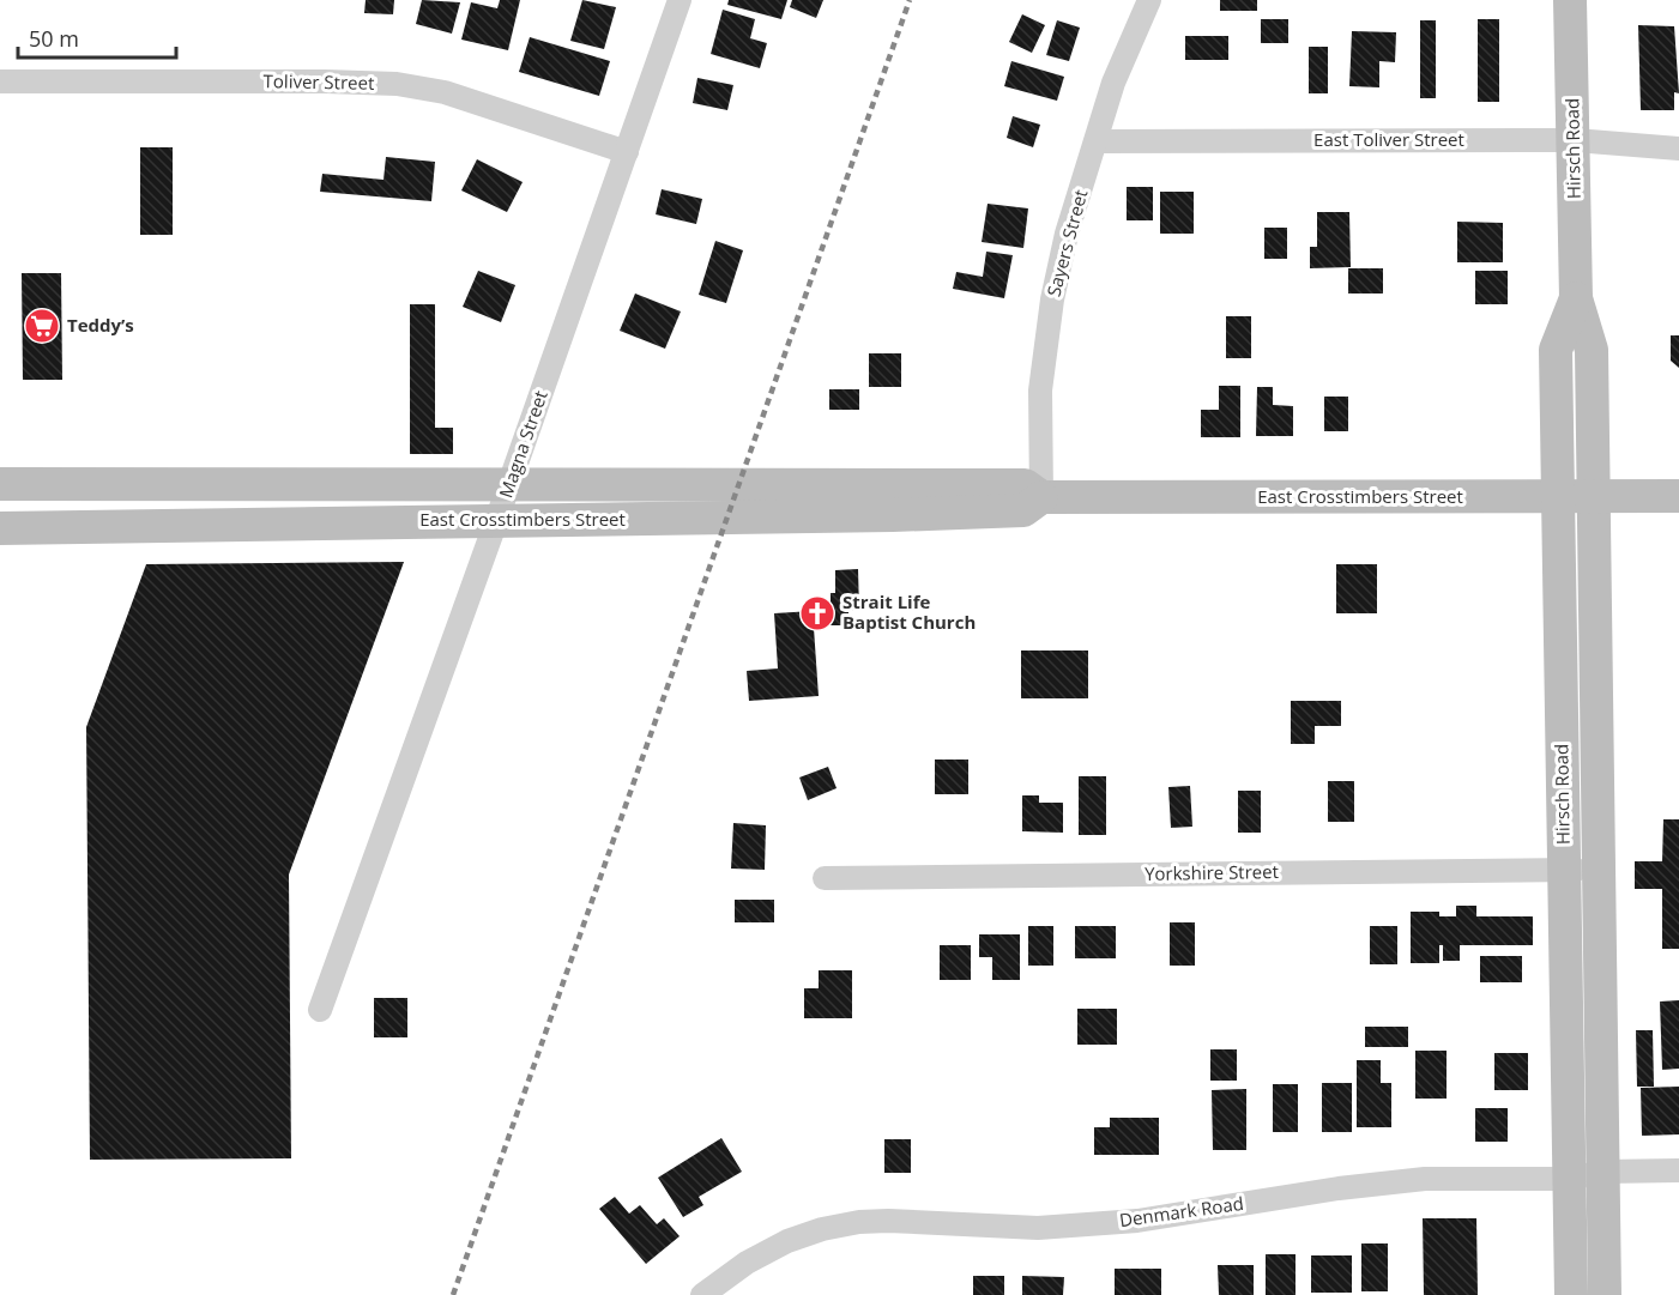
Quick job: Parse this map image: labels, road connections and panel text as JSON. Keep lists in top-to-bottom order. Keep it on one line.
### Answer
{"streets":{"main road":["Hirsch Road","East Crosstimbers Street"],"street":["Toliver Street","East Toliver Street","Sayers Street","Magna Street","Yorkshire Street","Denmark Road"]},"crossings":[["Toliver Street","Magna Street"],["East Toliver Street","Hirsch Road"],["East Toliver Street","Sayers Street"],["Hirsch Road","East Crosstimbers Street"],["Hirsch Road","Yorkshire Street"],["Hirsch Road","Denmark Road"],["Sayers Street","East Crosstimbers Street"],["Magna Street","East Crosstimbers Street"]],"places":{"supermarket":["Teddy’s"],"church":["Strait Life Baptist Church"]},"scale_bar":"50 m"}
